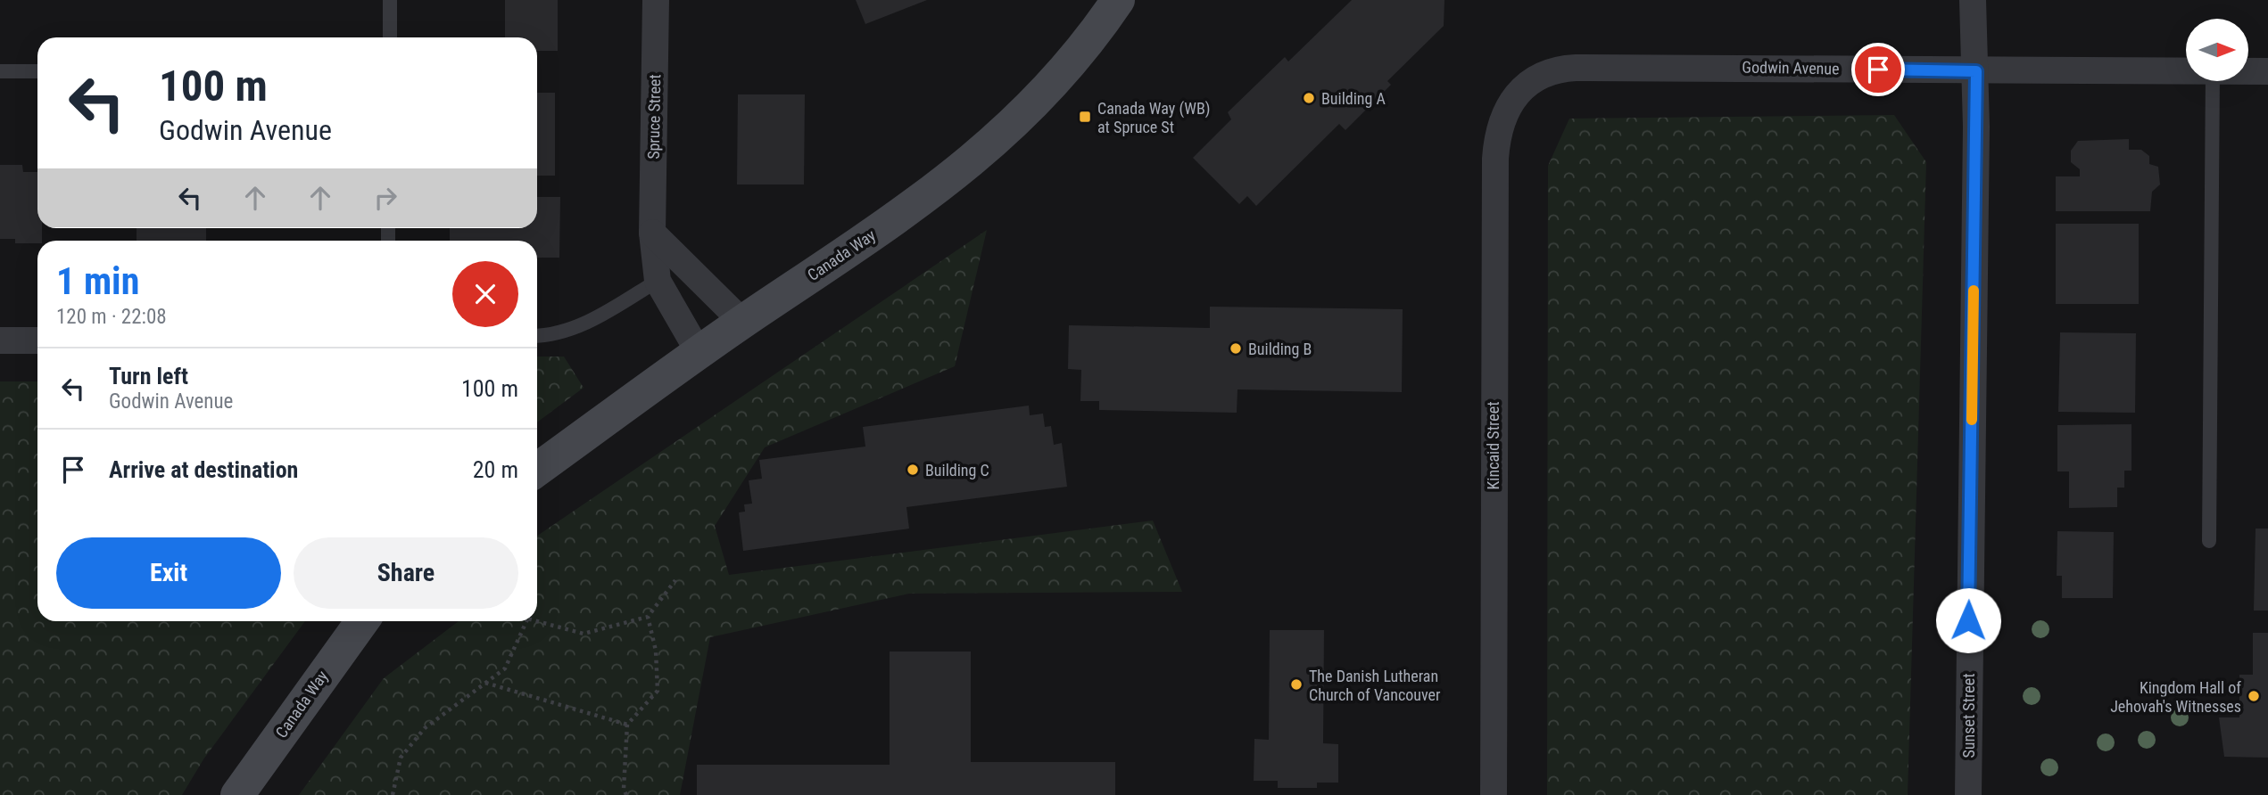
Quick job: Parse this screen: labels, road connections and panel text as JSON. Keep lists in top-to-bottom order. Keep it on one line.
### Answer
{"streets":{"main road":["Canada Way"],"street":["Godwin Avenue","Spruce Street","Kincaid Street","Sunset Street"]},"crossings":[["Godwin Avenue","Kincaid Street"],["Godwin Avenue","Sunset Street"],["Spruce Street","Canada Way"]],"places":{"other":["Building A","Building B","Building C","The Danish Lutheran Church of Vancouver","Kingdom Hall of Jehovah's Witnesses"],"transit":["Canada Way (WB) at Spruce St"]},"north":"right","page":{"turn":["100 m","Godwin Avenue"],"heading":["1 min","120 m · 22:08"],"list":[{"name":"Turn left","note":"Godwin Avenue","value":"100 m"},{"name":"Arrive at destination","value":"20 m"}],"buttons":["Exit","Share"]}}
